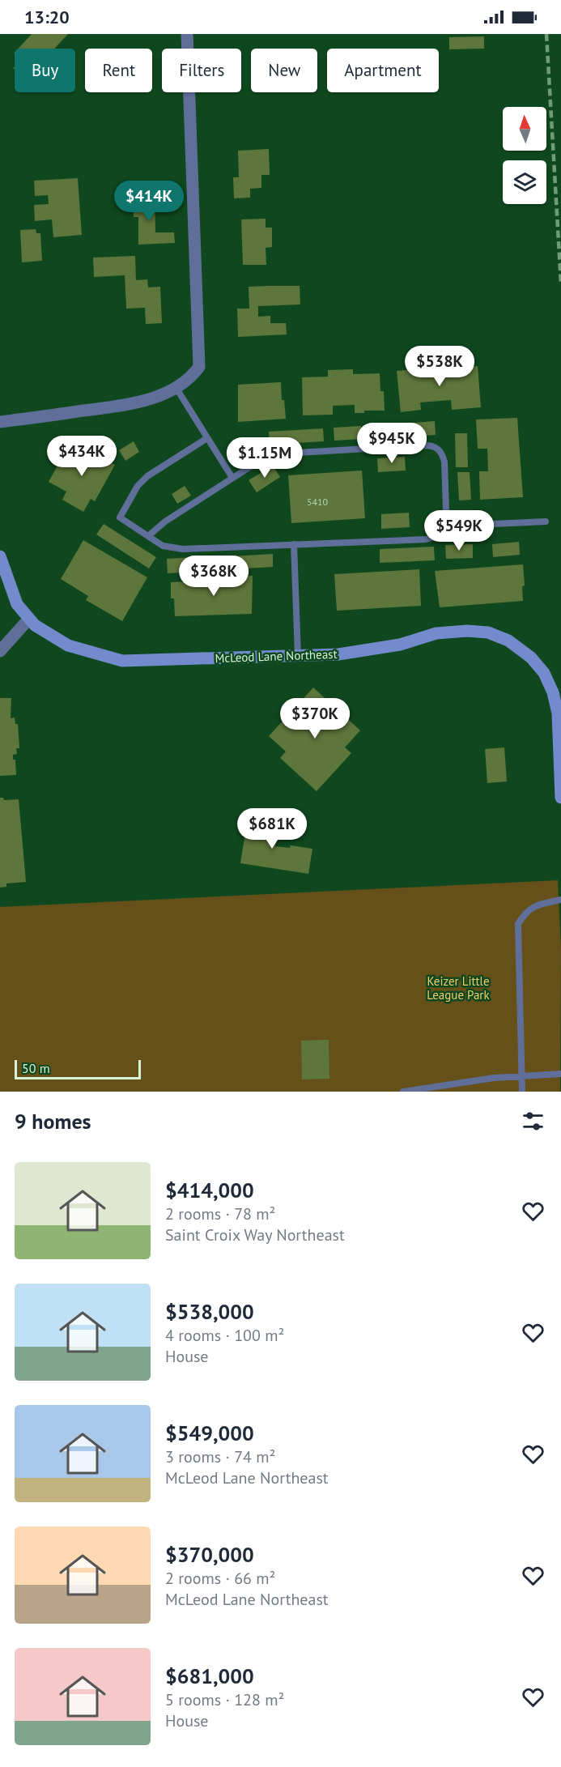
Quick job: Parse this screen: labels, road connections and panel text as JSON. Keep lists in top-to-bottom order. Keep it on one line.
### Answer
{"streets":{"street":["McLeod Lane Northeast"]},"parks":["Keizer Little League Park"],"house_numbers":["5410"],"scale_bar":"50 m","north":"top","page":{"status":"13:20","chip":["Buy","Rent","Filters","New","Apartment"],"price":["$414K","$538K","$945K","$434K","$1.15M","$549K","$368K","$370K","$681K"],"scale":"50 m","heading":"9 homes","list":[{"name":"$414,000","note":"2 rooms · 78 m² · Saint Croix Way Northeast"},{"name":"$538,000","note":"4 rooms · 100 m² · House"},{"name":"$549,000","note":"3 rooms · 74 m² · McLeod Lane Northeast"},{"name":"$370,000","note":"2 rooms · 66 m² · McLeod Lane Northeast"},{"name":"$681,000","note":"5 rooms · 128 m² · House"}]}}
